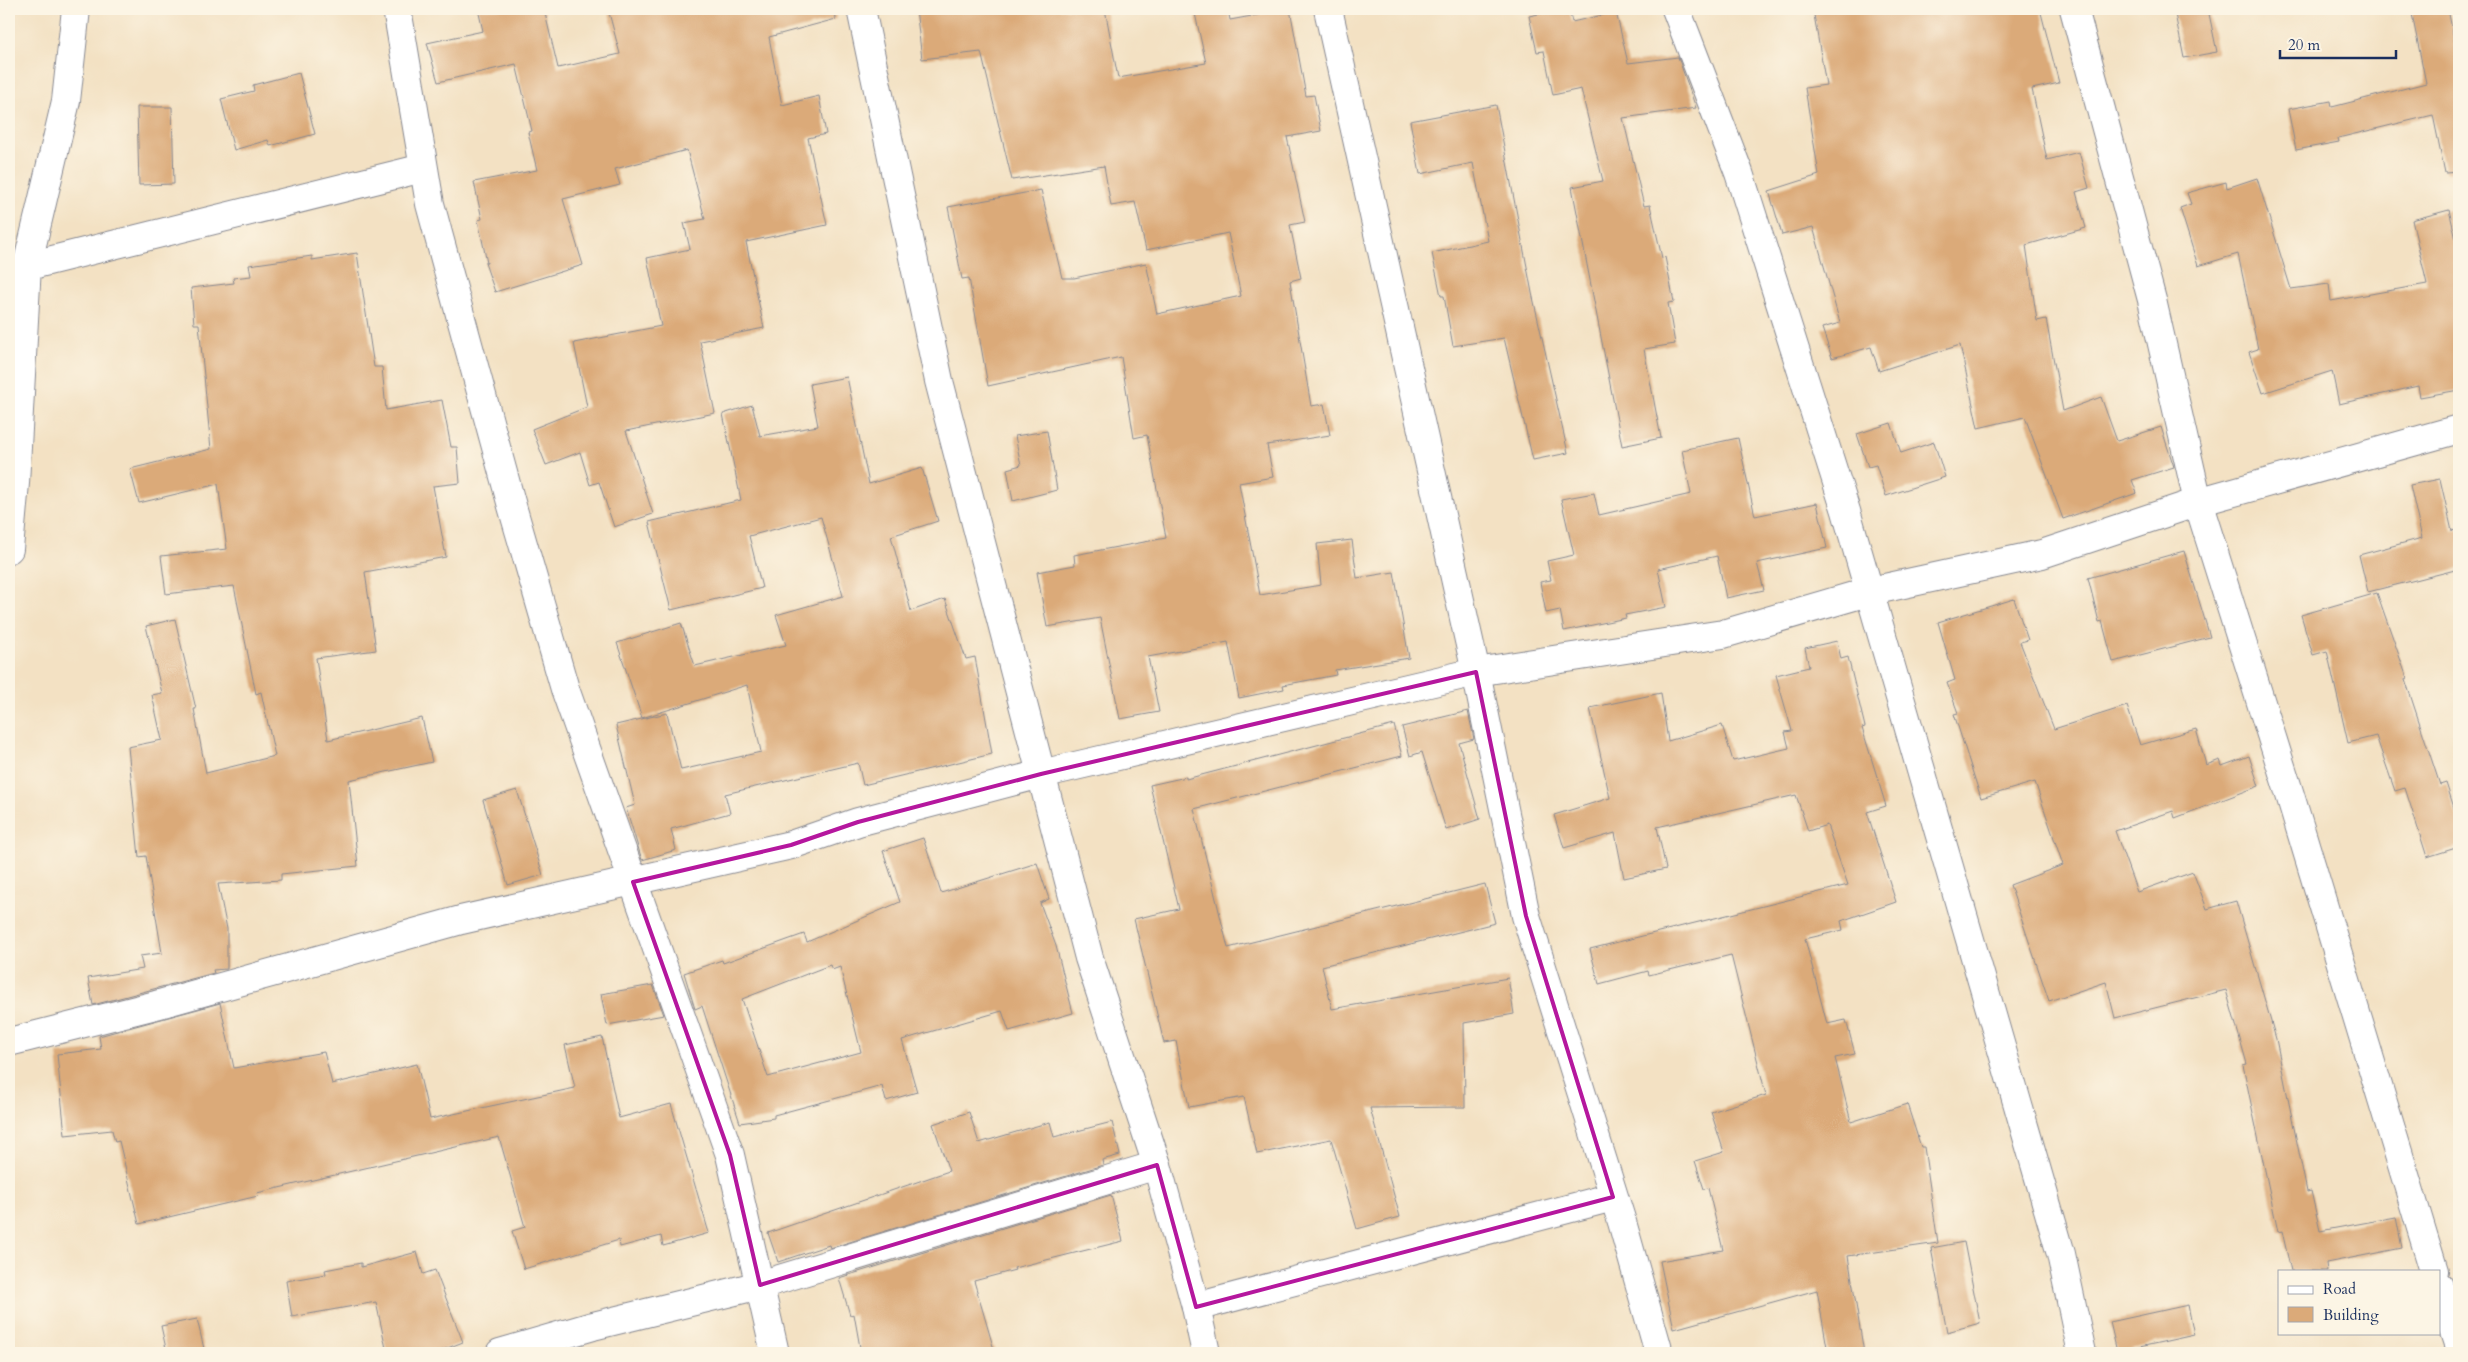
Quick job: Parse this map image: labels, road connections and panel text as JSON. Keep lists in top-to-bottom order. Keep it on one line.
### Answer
{"legend":["Road","Building"],"scale_bar":"20 m"}
